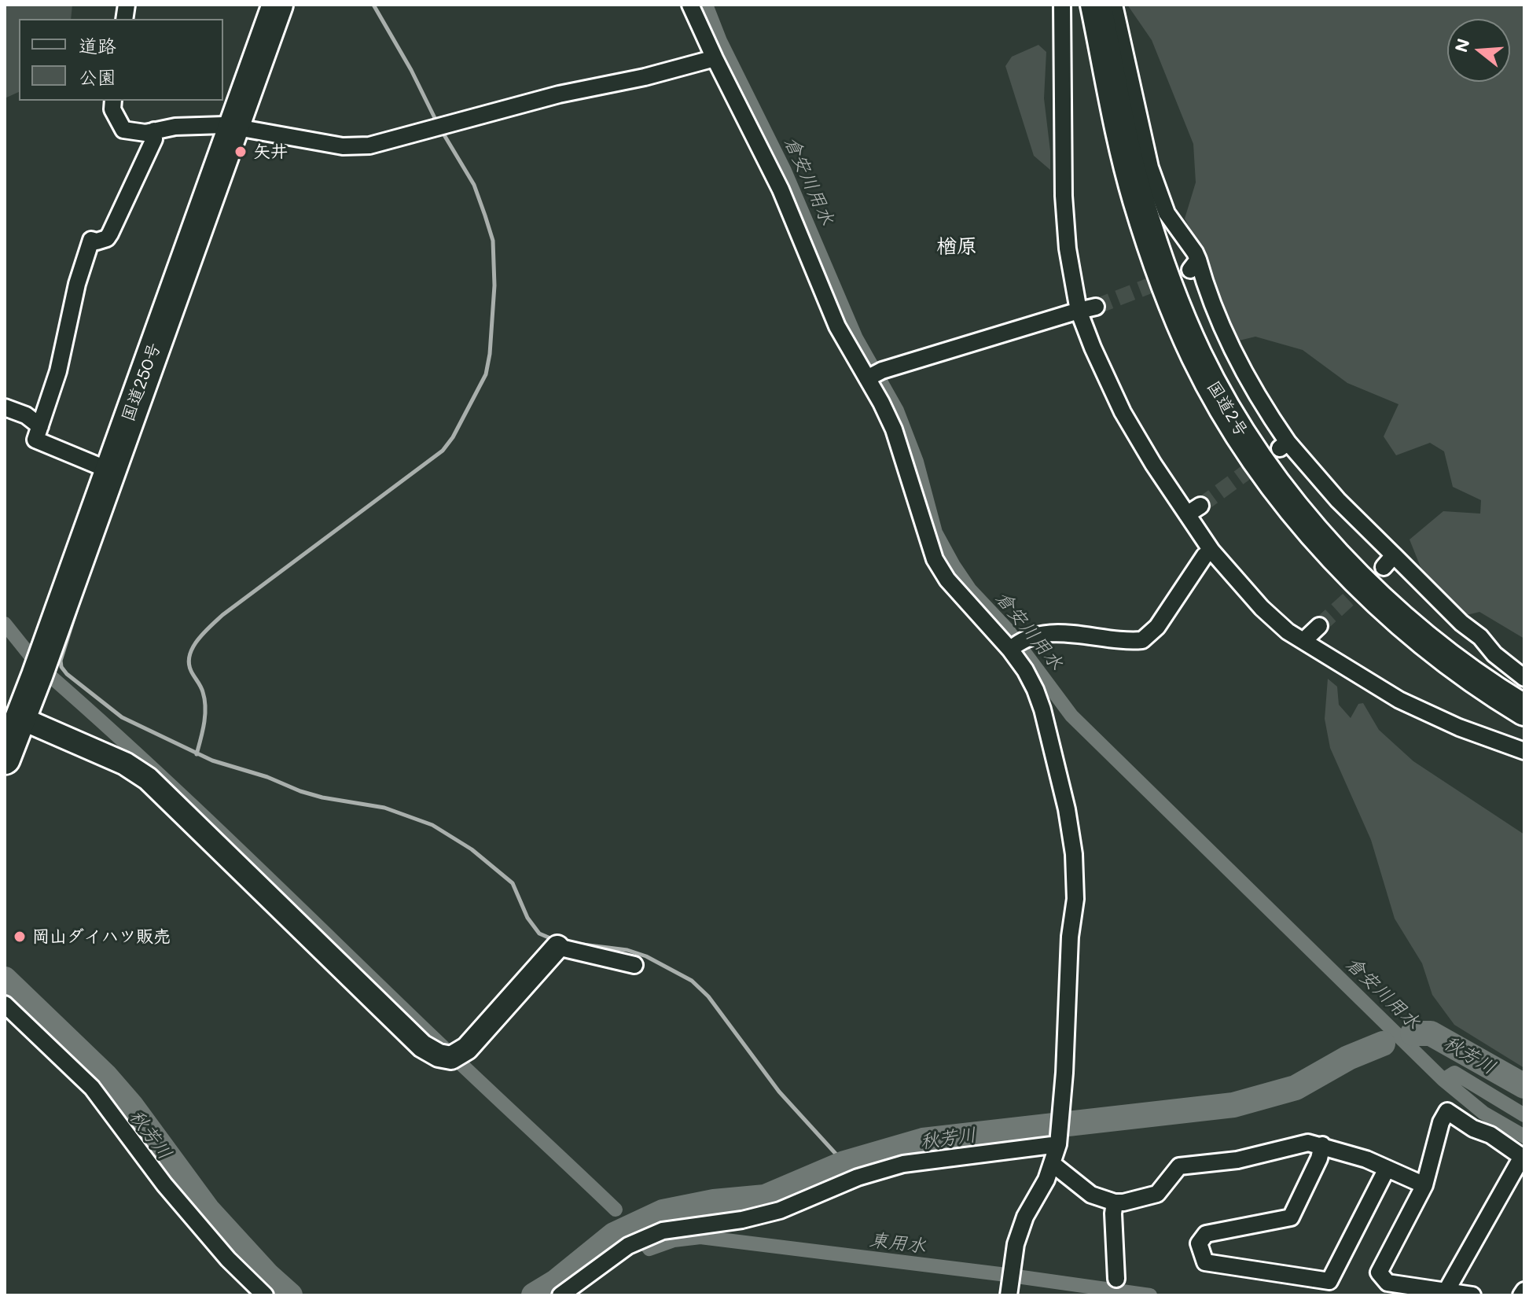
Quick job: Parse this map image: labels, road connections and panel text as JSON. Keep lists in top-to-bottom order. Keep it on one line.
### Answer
{"streets":{"highway":["国道250号","国道2号"]},"districts":["楢原"],"water":["倉安川用水","秋芳川","東用水"],"places":["矢井","岡山ダイハツ販売"],"legend":["道路","公園"],"north":"left"}
